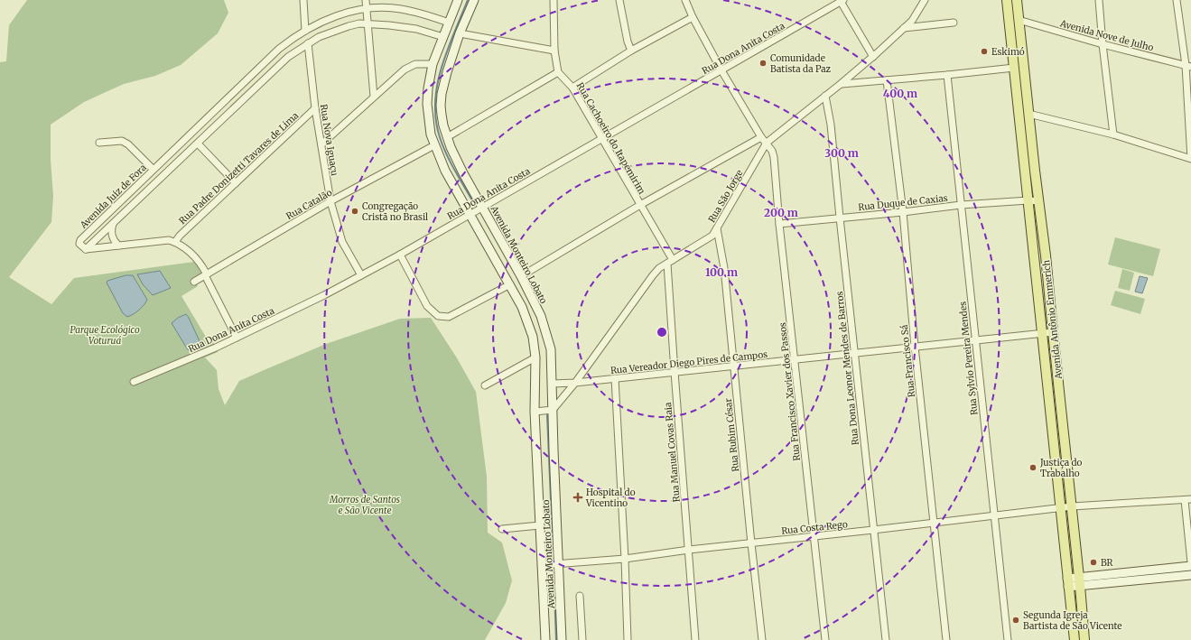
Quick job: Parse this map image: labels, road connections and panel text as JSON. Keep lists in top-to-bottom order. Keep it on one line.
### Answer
{"streets":{"main road":["Avenida Antônio Emmerich"],"street":["Avenida Nove de Julho","Rua Dona Anita Costa","Rua Cachoeiro do Itapemirim","Rua Nova Iguaçu","Rua Padre Donizetti Tavares de Lima","Avenida Juiz de Fora","Rua São Jorge","Rua Duque de Caxias","Rua Catalão","Avenida Monteiro Lobato","Rua Sylvio Pereira Mendes","Rua Francisco Sá","Rua Vereador Diego Pires de Campos","Rua Dona Leonor Mendes de Barros","Rua Francisco Xavier dos Passos","Rua Rubim César","Rua Manuel Covas Raia","Rua Costa Rego"]},"crossings":[["Avenida Nove de Julho","Avenida Antônio Emmerich"],["Rua Dona Anita Costa","Rua Cachoeiro do Itapemirim"],["Rua Dona Anita Costa","Rua Nova Iguaçu"],["Rua Dona Anita Costa","Avenida Monteiro Lobato"],["Rua Cachoeiro do Itapemirim","Rua São Jorge"],["Rua Cachoeiro do Itapemirim","Rua Manuel Covas Raia"],["Rua Nova Iguaçu","Rua Padre Donizetti Tavares de Lima"],["Rua Nova Iguaçu","Rua Catalão"],["Avenida Juiz de Fora","Avenida Monteiro Lobato"],["Rua São Jorge","Avenida Monteiro Lobato"],["Rua São Jorge","Rua Vereador Diego Pires de Campos"],["Rua São Jorge","Rua Dona Leonor Mendes de Barros"],["Rua São Jorge","Rua Francisco Xavier dos Passos"],["Rua São Jorge","Rua Rubim César"],["Rua São Jorge","Rua Manuel Covas Raia"],["Rua Duque de Caxias","Avenida Antônio Emmerich"],["Rua Duque de Caxias","Rua Sylvio Pereira Mendes"],["Rua Duque de Caxias","Rua Francisco Sá"],["Rua Duque de Caxias","Rua Dona Leonor Mendes de Barros"],["Rua Duque de Caxias","Rua Francisco Xavier dos Passos"],["Rua Catalão","Avenida Monteiro Lobato"],["Avenida Monteiro Lobato","Rua Vereador Diego Pires de Campos"],["Avenida Monteiro Lobato","Rua Costa Rego"],["Avenida Antônio Emmerich","Rua Vereador Diego Pires de Campos"],["Avenida Antônio Emmerich","Rua Costa Rego"],["Rua Sylvio Pereira Mendes","Rua Vereador Diego Pires de Campos"],["Rua Sylvio Pereira Mendes","Rua Costa Rego"],["Rua Francisco Sá","Rua Vereador Diego Pires de Campos"],["Rua Francisco Sá","Rua Costa Rego"],["Rua Vereador Diego Pires de Campos","Rua Dona Leonor Mendes de Barros"],["Rua Vereador Diego Pires de Campos","Rua Francisco Xavier dos Passos"],["Rua Vereador Diego Pires de Campos","Rua Rubim César"],["Rua Vereador Diego Pires de Campos","Rua Manuel Covas Raia"],["Rua Dona Leonor Mendes de Barros","Rua Costa Rego"],["Rua Francisco Xavier dos Passos","Rua Costa Rego"],["Rua Rubim César","Rua Costa Rego"],["Rua Manuel Covas Raia","Rua Costa Rego"]],"parks":["Parque Ecológico Voturuá","Morros de Santos e São Vicente"],"places":{"other":["Eskimó","Comunidade Batista da Paz","Congregação Cristã no Brasil","Justiça do Trabalho","BR","Segunda Igreja Bartista de São Vicente"],"health":["Hospital do Vicentino"]},"rings":["400 m","300 m","200 m","100 m"]}
